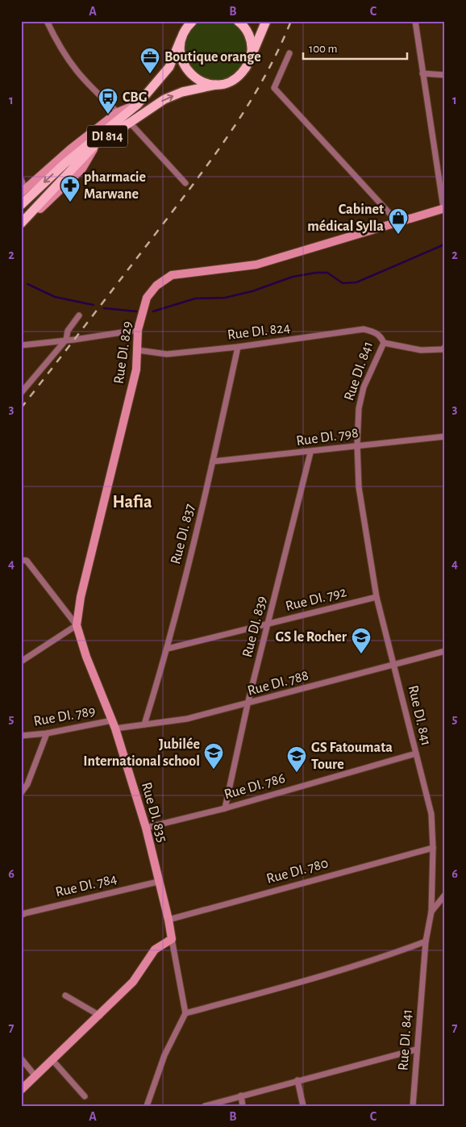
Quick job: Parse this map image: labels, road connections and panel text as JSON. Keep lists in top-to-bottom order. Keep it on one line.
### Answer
{"streets":{"main road":["DI 814"],"street":["Rue DI. 824","Rue DI. 829","Rue DI. 841","Rue DI. 798","Rue DI. 837","Rue DI. 792","Rue DI. 839","Rue DI. 788","Rue DI. 789","Rue DI. 786","Rue DI. 835","Rue DI. 780","Rue DI. 784"]},"crossings":[["Rue DI. 824","Rue DI. 829"],["Rue DI. 824","Rue DI. 841"],["Rue DI. 824","Rue DI. 837"],["Rue DI. 829","Rue DI. 835"],["Rue DI. 841","Rue DI. 798"],["Rue DI. 841","Rue DI. 792"],["Rue DI. 841","Rue DI. 788"],["Rue DI. 841","Rue DI. 786"],["Rue DI. 841","Rue DI. 780"],["Rue DI. 798","Rue DI. 837"],["Rue DI. 798","Rue DI. 839"],["Rue DI. 837","Rue DI. 792"],["Rue DI. 837","Rue DI. 788"],["Rue DI. 792","Rue DI. 839"],["Rue DI. 839","Rue DI. 788"],["Rue DI. 839","Rue DI. 786"],["Rue DI. 788","Rue DI. 789"],["Rue DI. 788","Rue DI. 835"],["Rue DI. 789","Rue DI. 835"],["Rue DI. 786","Rue DI. 835"],["Rue DI. 835","Rue DI. 780"],["Rue DI. 835","Rue DI. 784"]],"districts":["Hafia"],"places":{"office":["Boutique orange"],"bus stop":["CBG"],"pharmacy":["pharmacie Marwane"],"shop":["Cabinet médical Sylla"],"school or university":["GS le Rocher","Jubilée International school","GS Fatoumata Toure"]},"scale_bar":"100 m","grid":{"columns":["A","B","C"],"rows":["1","2","3","4","5","6","7"]}}
